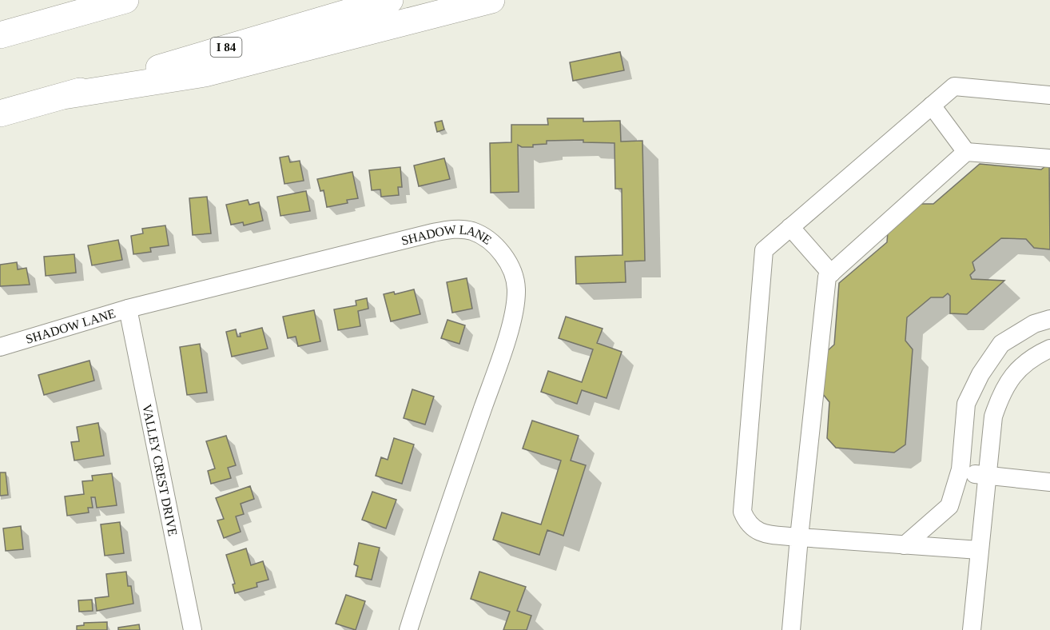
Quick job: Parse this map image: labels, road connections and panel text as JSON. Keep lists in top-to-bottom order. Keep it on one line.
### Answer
{"streets":{"highway":["I 84"],"street":["SHADOW LANE","VALLEY CREST DRIVE"]},"crossings":[["SHADOW LANE","VALLEY CREST DRIVE"]]}
